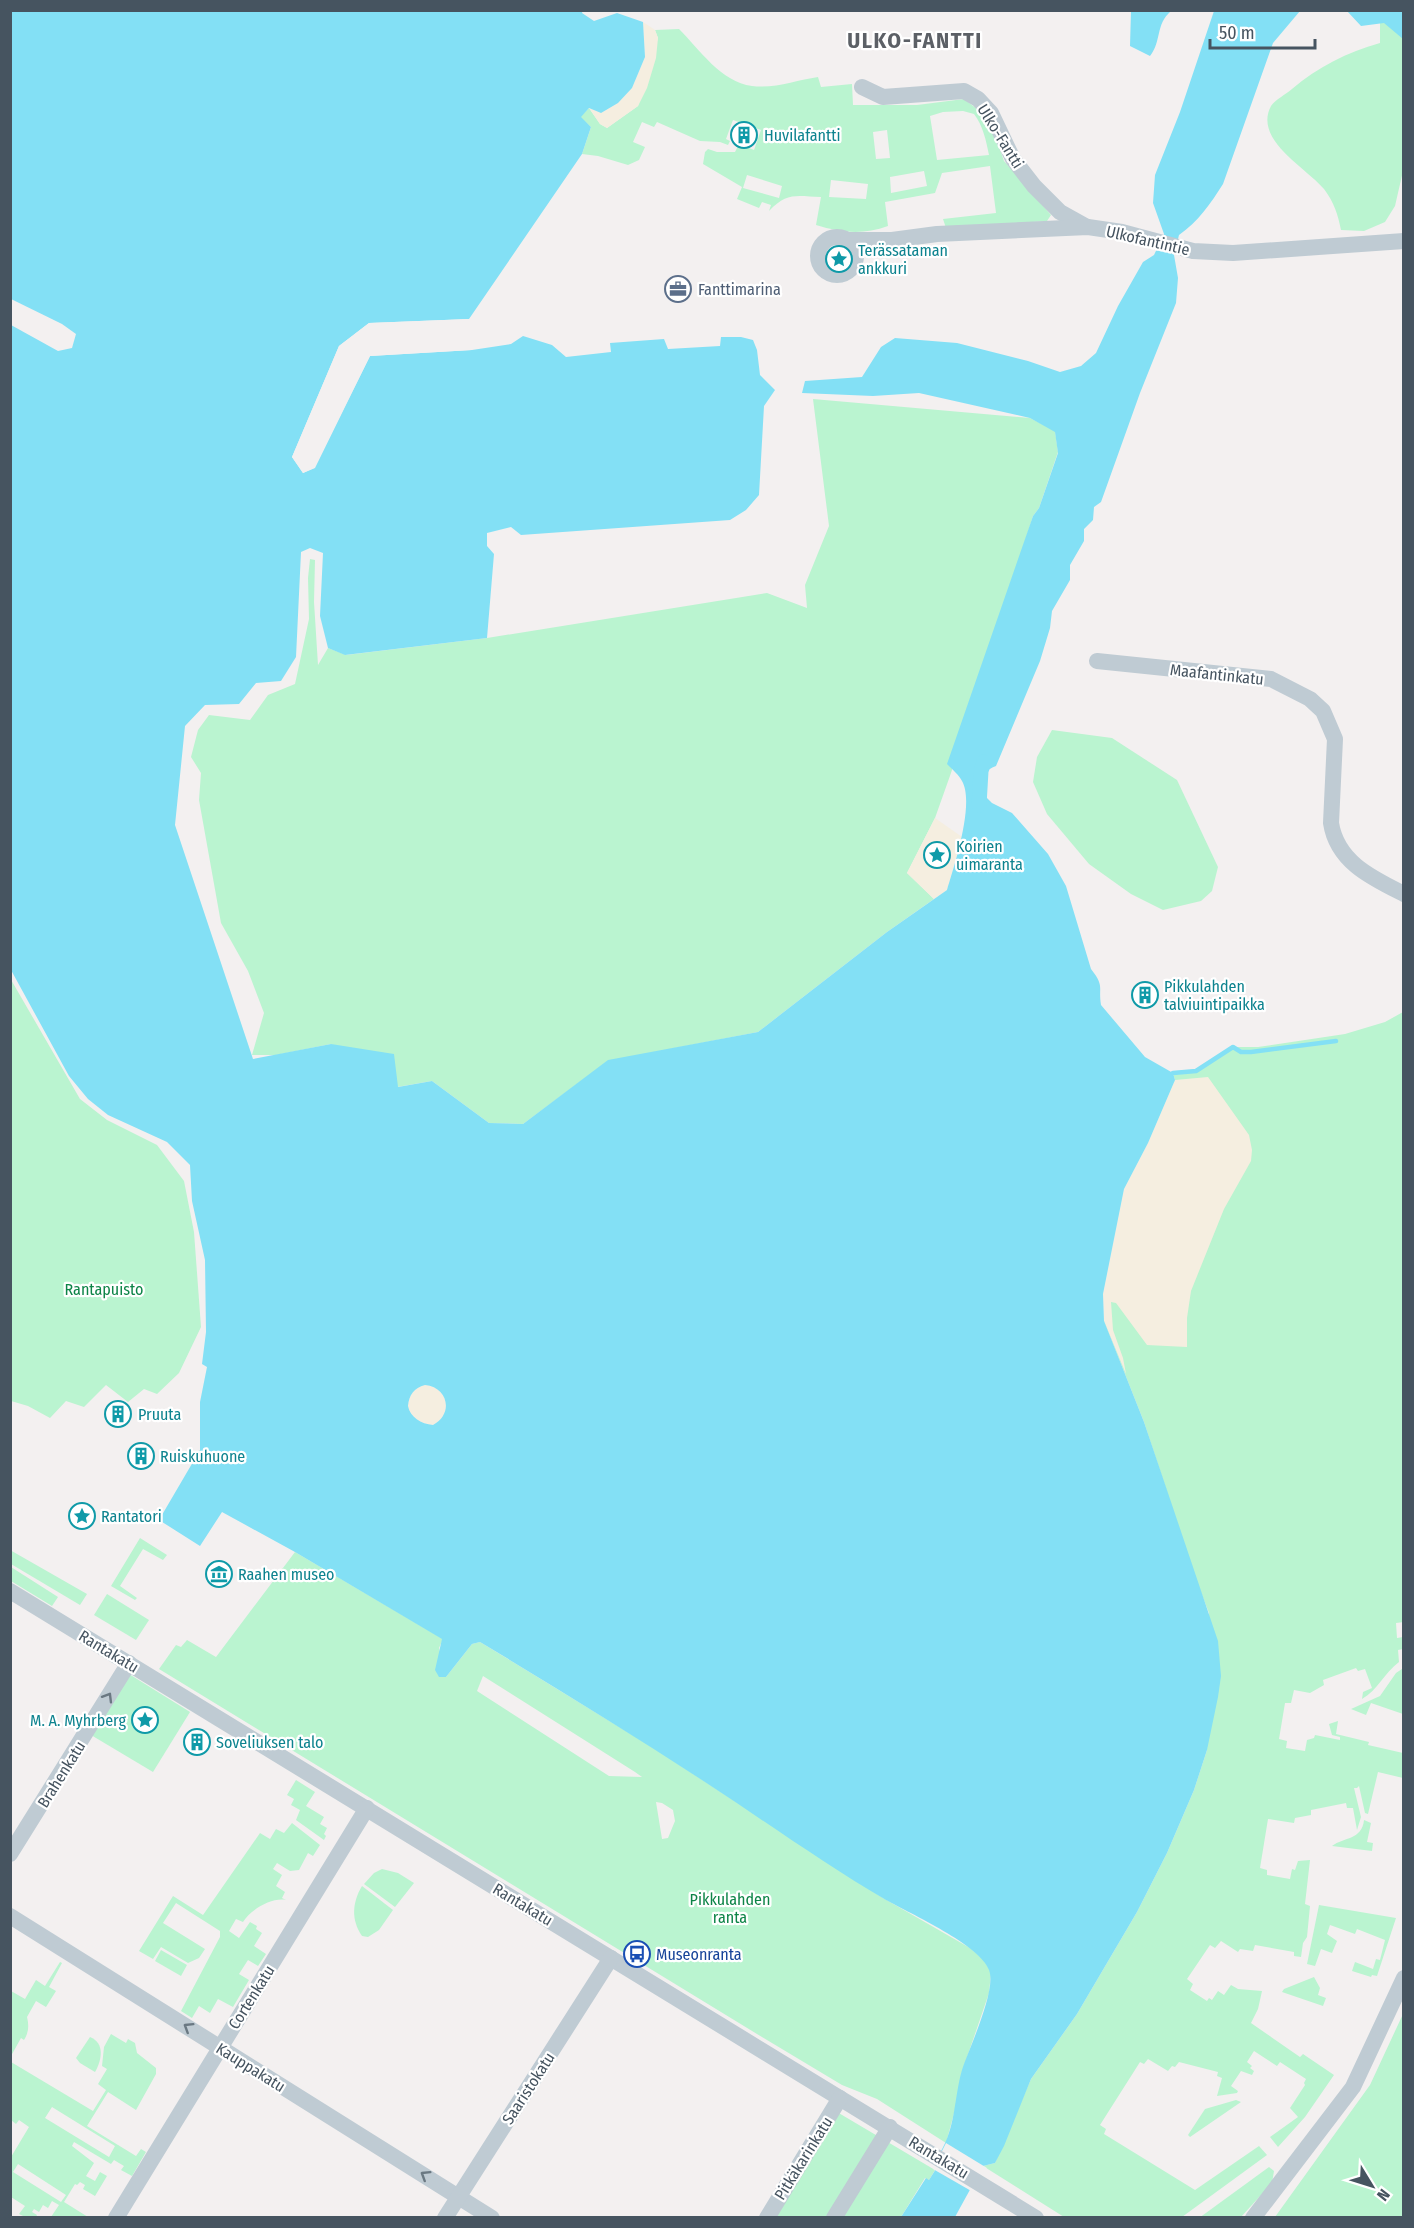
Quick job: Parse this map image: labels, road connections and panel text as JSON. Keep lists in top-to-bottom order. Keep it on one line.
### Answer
{"streets":{"street":["Ulko-Fantti","Ulkofantintie","Maafantinkatu","Rantakatu","Brahenkatu","Cortenkatu","Kauppakatu","Saaristokatu","Pitkäkarinkatu"]},"crossings":[["Ulko-Fantti","Ulkofantintie"],["Rantakatu","Brahenkatu"],["Rantakatu","Cortenkatu"],["Rantakatu","Saaristokatu"],["Rantakatu","Pitkäkarinkatu"],["Cortenkatu","Kauppakatu"],["Kauppakatu","Saaristokatu"]],"one_way":["Brahenkatu","Kauppakatu"],"districts":["ULKO-FANTTI"],"parks":["Rantapuisto","Pikkulahden ranta"],"places":{"building":["Huvilafantti","Pikkulahden talviuintipaikka","Pruuta","Ruiskuhuone","Soveliuksen talo"],"place":["Terässataman ankkuri","Koirien uimaranta","Rantatori","M. A. Myhrberg"],"office":["Fanttimarina"],"museum":["Raahen museo"],"bus stop":["Museonranta"]},"scale_bar":"50 m","north":"bottom right"}
